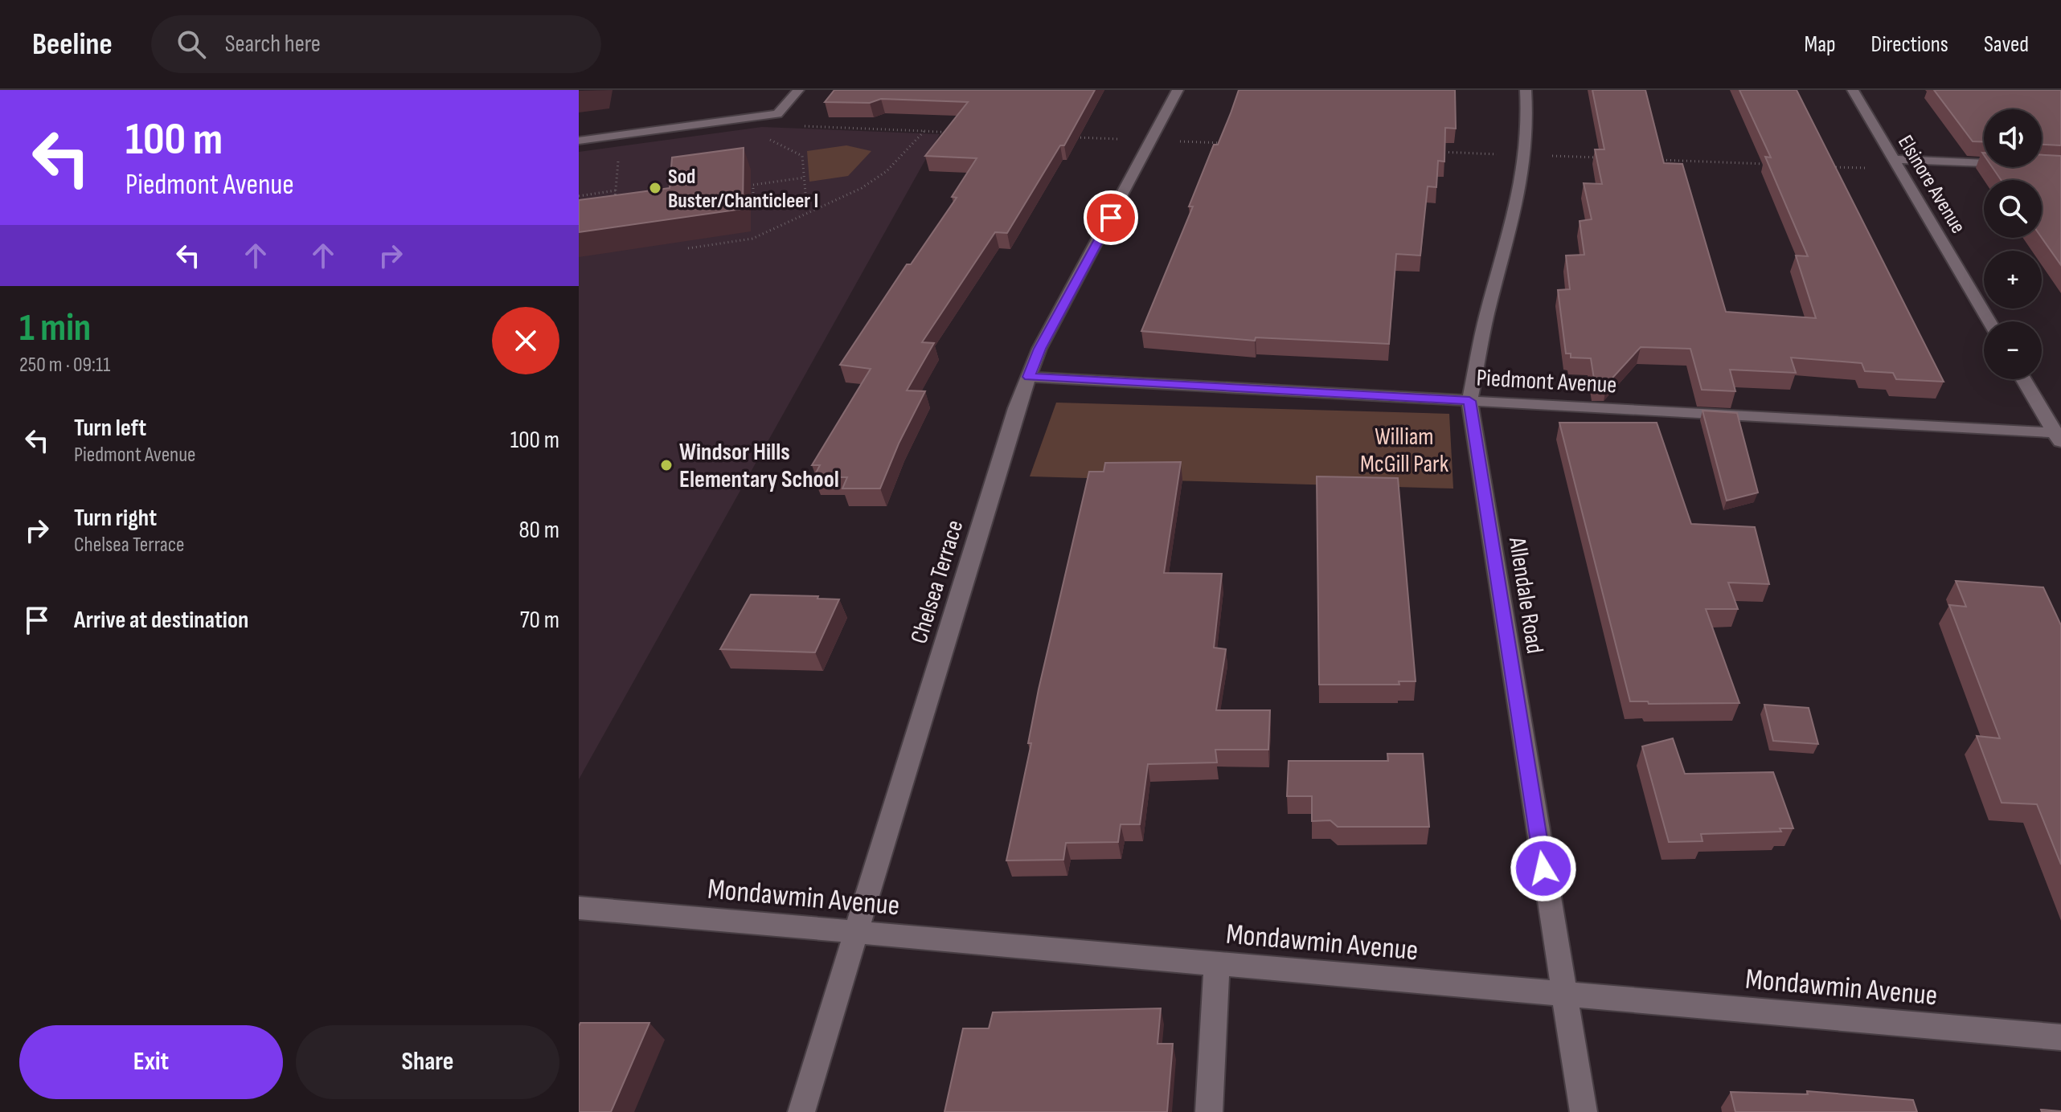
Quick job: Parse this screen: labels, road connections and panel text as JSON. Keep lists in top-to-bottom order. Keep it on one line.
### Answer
{"streets":{"street":["Elsinore Avenue","Piedmont Avenue","Chelsea Terrace","Allendale Road","Mondawmin Avenue"]},"crossings":[["Piedmont Avenue","Chelsea Terrace"],["Piedmont Avenue","Allendale Road"],["Chelsea Terrace","Mondawmin Avenue"],["Allendale Road","Mondawmin Avenue"]],"parks":["William McGill Park"],"places":["Sod Buster/Chanticleer I","Windsor Hills Elementary School"],"page":{"header":"Beeline","search":"Search here","nav":["Map","Directions","Saved"],"turn":["100 m","Piedmont Avenue"],"map_buttons":["+","−"],"heading":["1 min","250 m · 09:11"],"list":[{"name":"Turn left","note":"Piedmont Avenue","value":"100 m"},{"name":"Turn right","note":"Chelsea Terrace","value":"80 m"},{"name":"Arrive at destination","value":"70 m"}],"buttons":["Exit","Share"]}}
